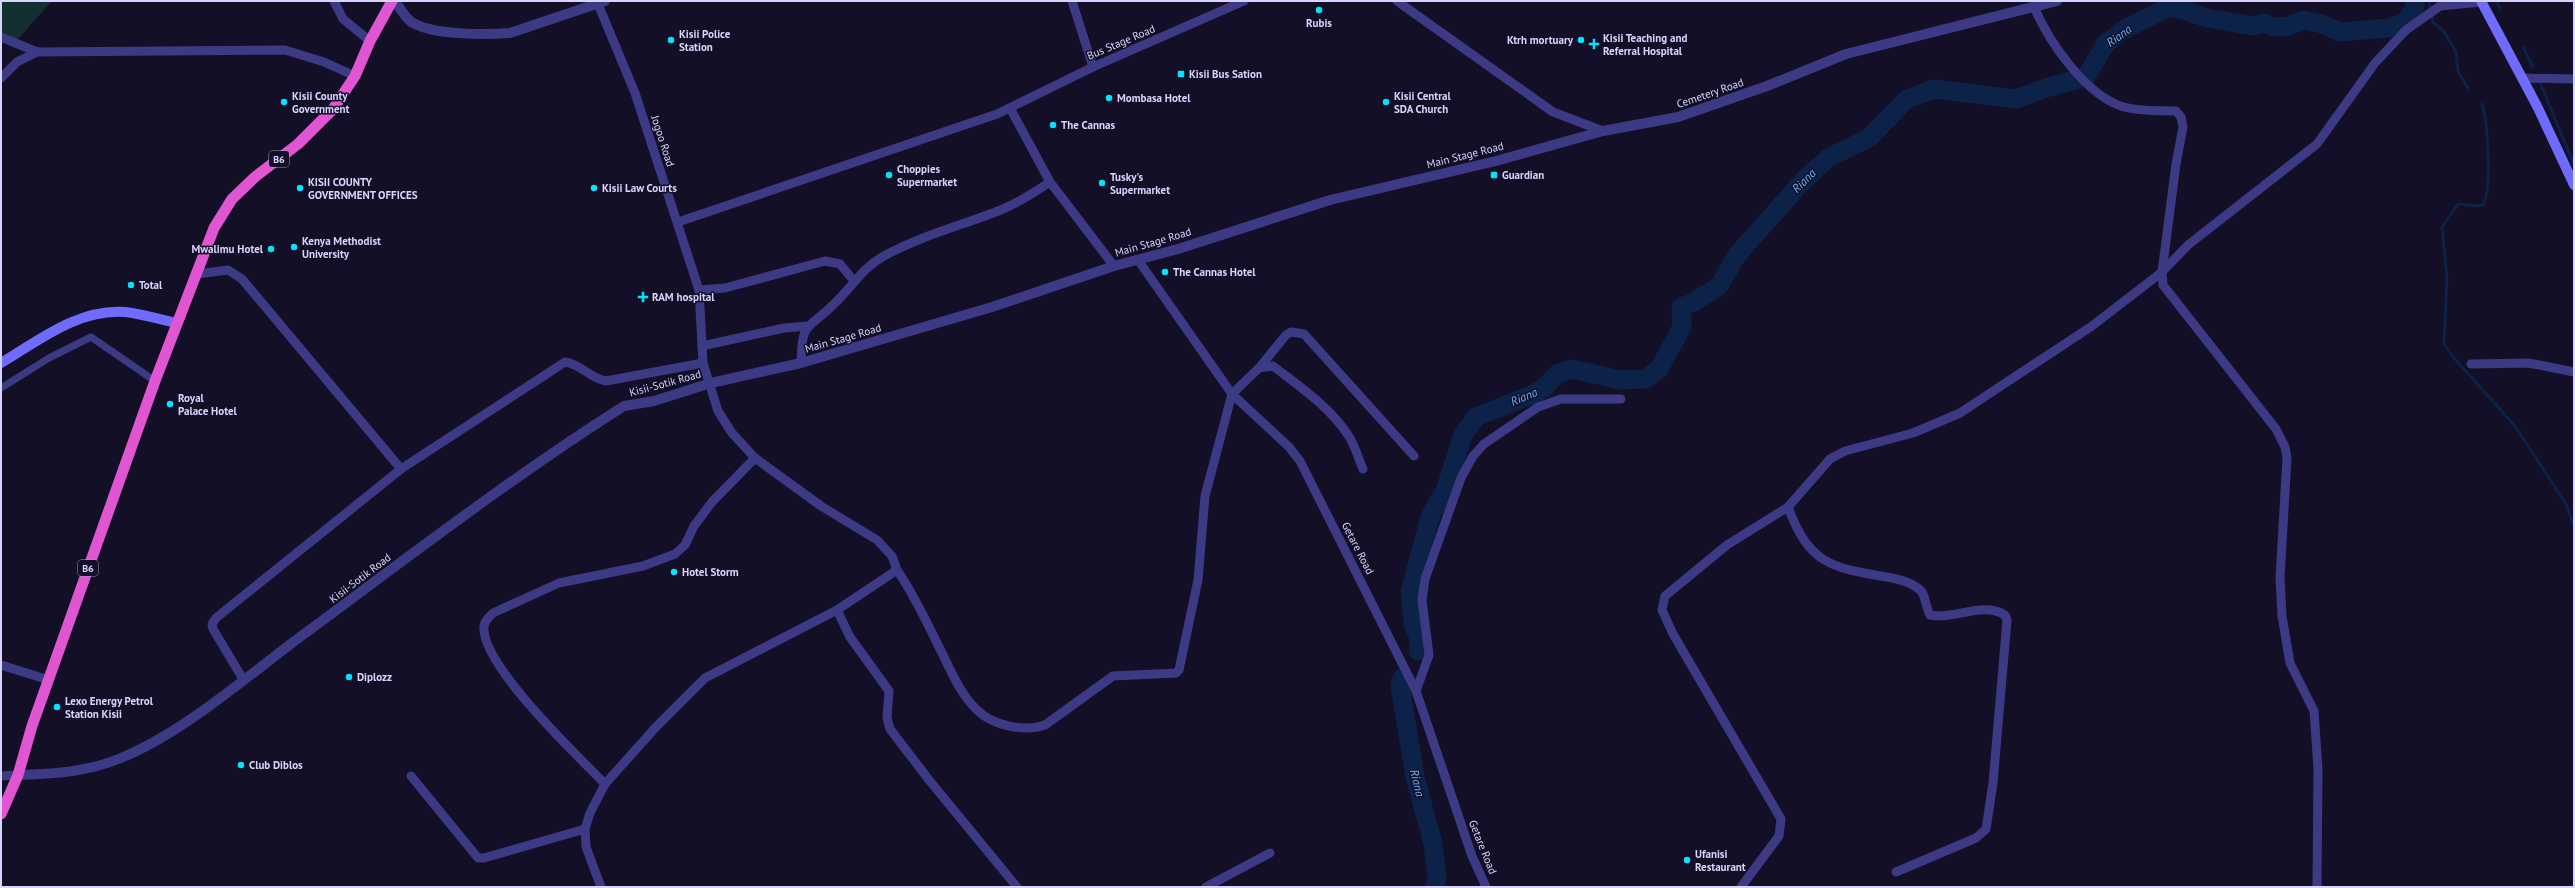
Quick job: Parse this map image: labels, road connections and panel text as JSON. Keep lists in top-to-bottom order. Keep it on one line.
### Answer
{"streets":{"highway":["B6"],"street":["Bus Stage Road","Cemetery Road","Jogoo Road","Main Stage Road","Kisii-Sotik Road","Getare Road"]},"crossings":[["Bus Stage Road","Jogoo Road"],["Cemetery Road","Main Stage Road"],["Jogoo Road","Main Stage Road"],["Jogoo Road","Kisii-Sotik Road"],["Jogoo Road","Getare Road"],["Main Stage Road","Kisii-Sotik Road"],["Main Stage Road","Getare Road"],["B6","Kisii-Sotik Road"]],"water":["Riana"],"places":{"other":["Rubis","Kisii Police Station","Ktrh mortuary","Mombasa Hotel","Kisii County Government","Kisii Central SDA Church","The Cannas","Choppies Supermarket","Tusky's Supermarket","KISII COUNTY GOVERNMENT OFFICES","Kisii Law Courts","Kenya Methodist University","Mwalimu Hotel","The Cannas Hotel","Total","Royal Palace Hotel","Hotel Storm","Diplozz","Lexo Energy Petrol Station Kisii","Club Diblos","Ufanisi Restaurant"],"health":["Kisii Teaching and Referral Hospital","RAM hospital"],"transit":["Kisii Bus Sation","Guardian"]}}
